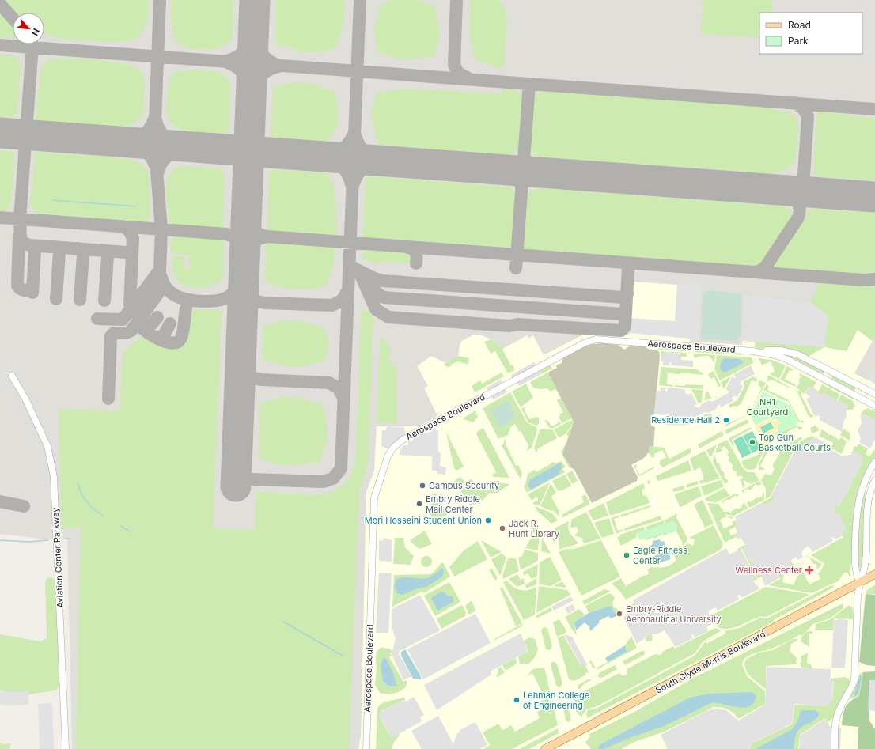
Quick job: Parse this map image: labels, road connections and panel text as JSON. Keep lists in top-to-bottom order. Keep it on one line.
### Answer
{"streets":{"main road":["South Clyde Morris Boulevard"],"street":["Aerospace Boulevard","Aviation Center Parkway"]},"parks":["NR1 Courtyard"],"places":{"other":["Residence Hall 2","Top Gun Basketball Courts","Campus Security","Embry Riddle Mail Center","Mori Hosseini Student Union","Jack R. Hunt Library","Eagle Fitness Center","Embry-Riddle Aeronautical University","Lehman College of Engineering"],"health":["Wellness Center"]},"legend":["Road","Park"],"north":"bottom right"}
